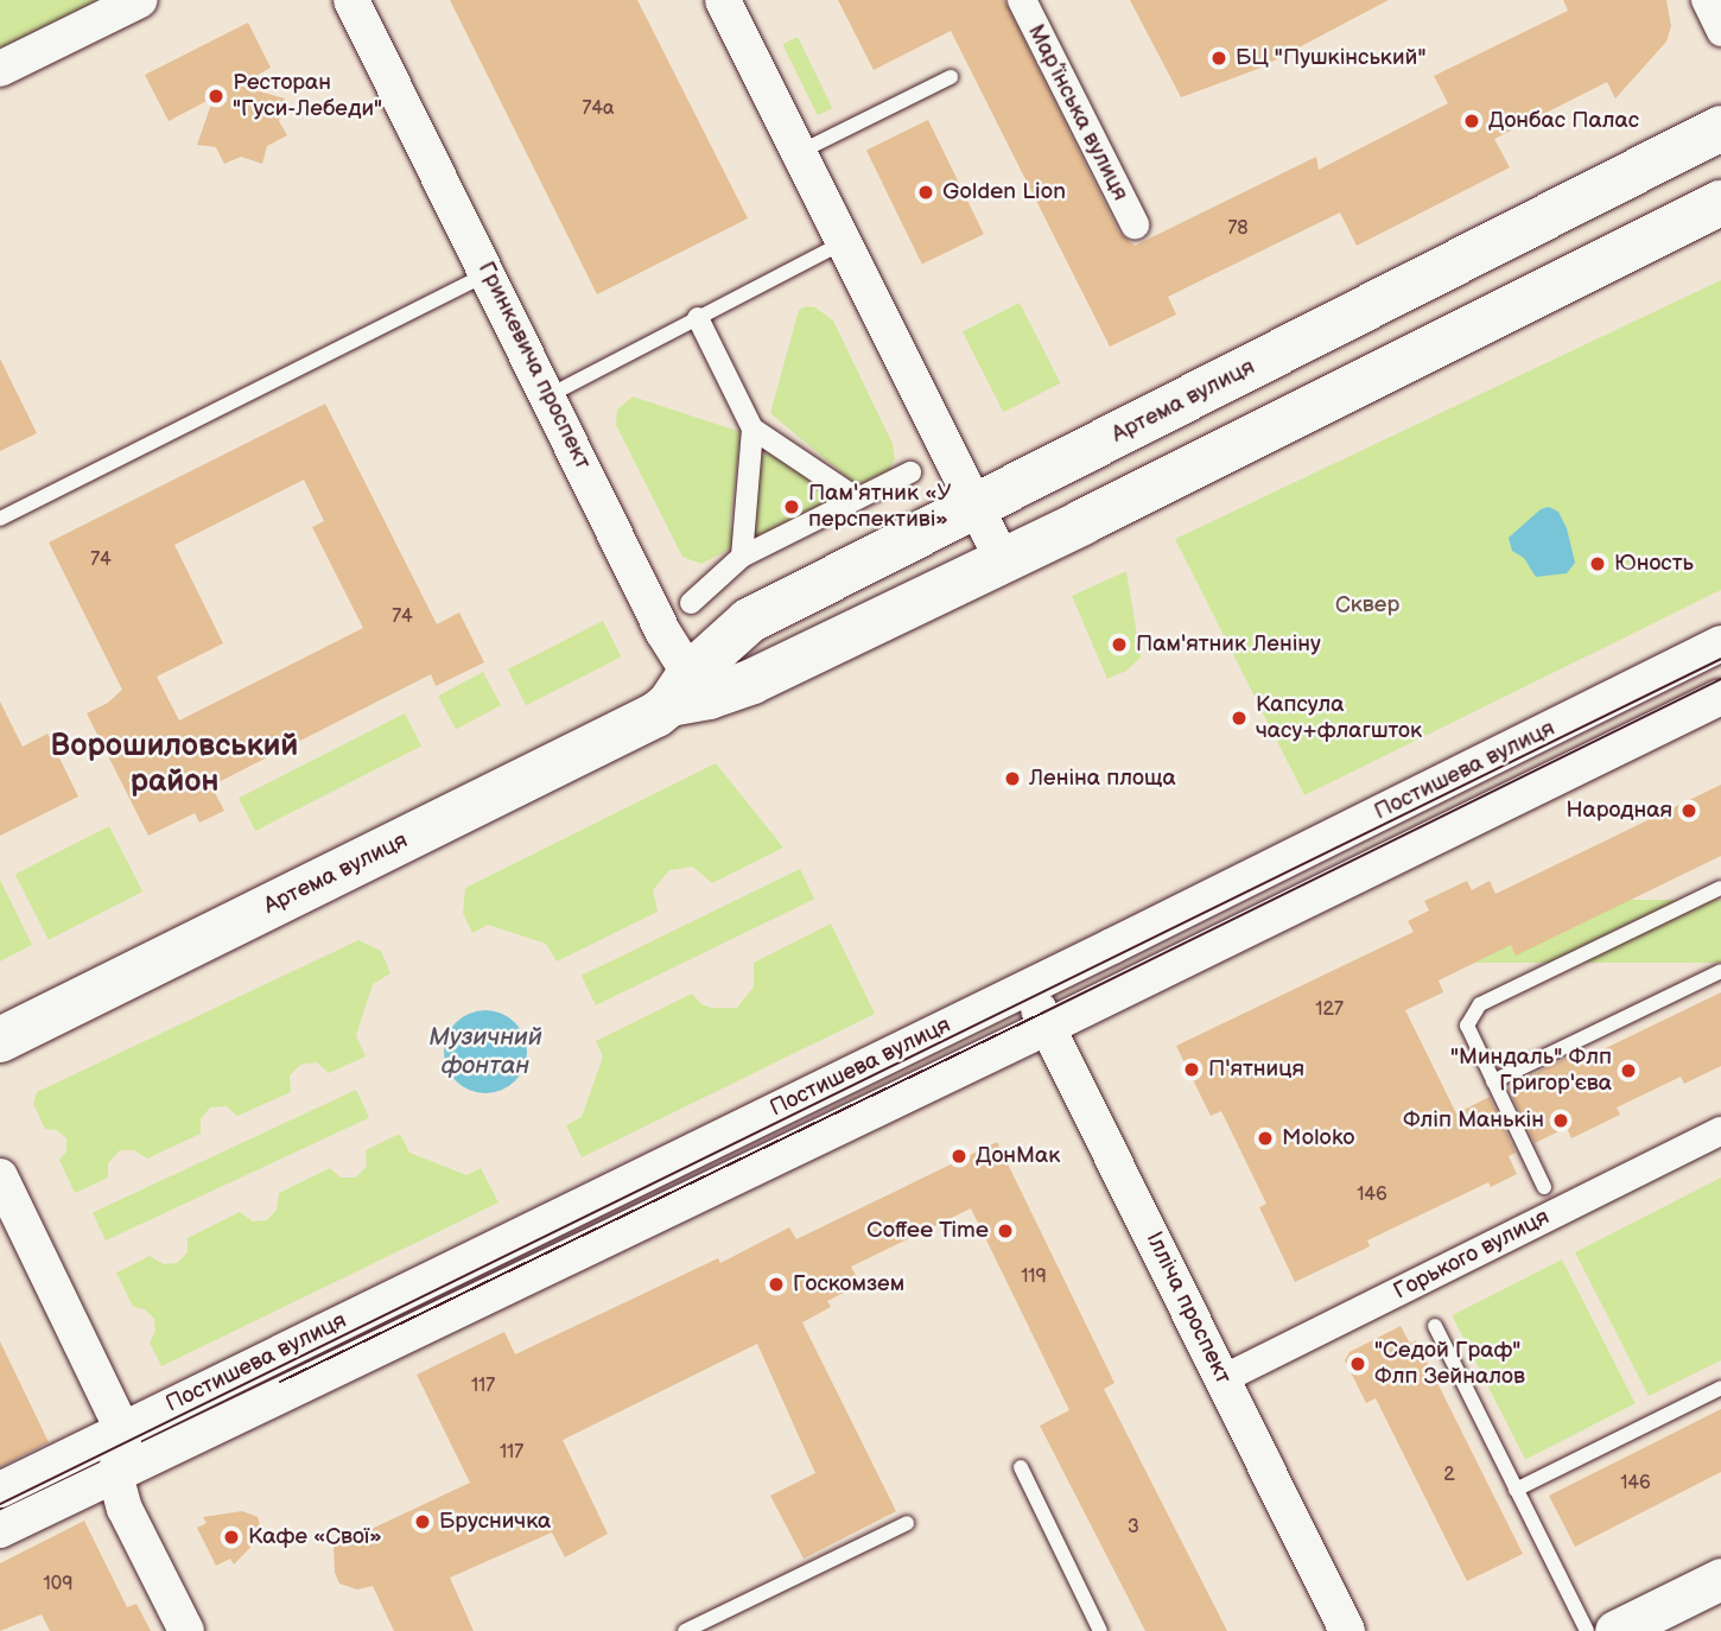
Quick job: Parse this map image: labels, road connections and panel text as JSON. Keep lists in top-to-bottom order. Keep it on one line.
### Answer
{"streets":{"main road":["Артема вулиця"],"street":["Мар’їнська вулиця","Гринкевича проспект","Постишева вулиця","Горького вулиця","Ілліча проспект"]},"crossings":[["Гринкевича проспект","Артема вулиця"],["Постишева вулиця","Ілліча проспект"],["Горького вулиця","Ілліча проспект"]],"districts":["Ворошиловський район"],"water":["Музичний фонтан"],"parks":["Сквер"],"places":["БЦ \"Пушкінський\"","Ресторан \"Гуси-Лебеди\"","Донбас Палас","Golden Lion","Пам'ятник «У перспективі»","Юность","Пам'ятник Леніну","Капсула часу+флагшток","Леніна площа","Народная","П'ятниця","\"Миндаль\" Флп Григор'єва","Фліп Манькін","Moloko","ДонМак","Coffee Time","Госкомзем","\"Седой Граф\" Флп Зейналов","Брусничка","Кафе «Свої»"],"house_numbers":["74а","78","74","74","127","146","119","117","117","2","146","3","109"]}
